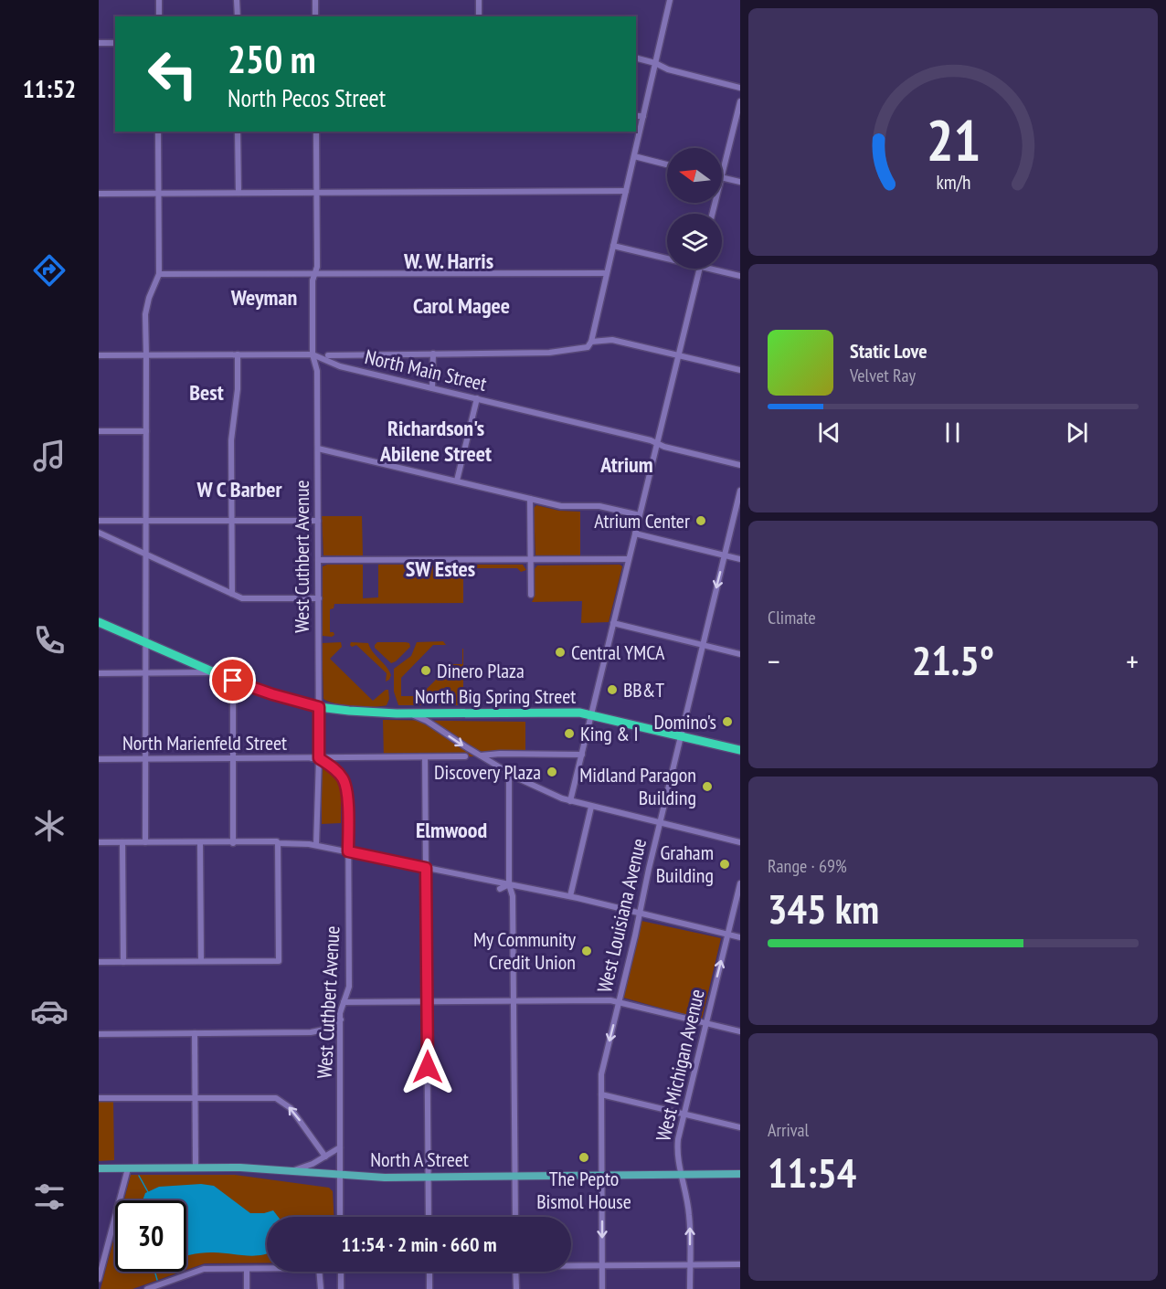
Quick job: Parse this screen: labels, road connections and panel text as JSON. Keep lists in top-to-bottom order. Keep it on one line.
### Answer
{"streets":{"highway":["North Big Spring Street"],"main road":["North A Street"],"street":["North Main Street","West Cuthbert Avenue","North Marienfeld Street","West Louisiana Avenue","West Michigan Avenue"]},"crossings":[["North Main Street","West Cuthbert Avenue"],["West Cuthbert Avenue","North Big Spring Street"],["West Cuthbert Avenue","North Marienfeld Street"],["West Cuthbert Avenue","North A Street"],["North Big Spring Street","West Louisiana Avenue"],["West Louisiana Avenue","North A Street"],["West Michigan Avenue","North A Street"]],"one_way":["West Michigan Avenue"],"districts":["W. W. Harris","Weyman","Carol Magee","Best","Richardson's Abilene Street","Atrium","W C Barber","SW Estes","Elmwood"],"places":["Atrium Center","Central YMCA","Dinero Plaza","BB&T","Domino's","King & I","Discovery Plaza","Midland Paragon Building","Graham Building","My Community Credit Union","The Pepto Bismol House"],"north":"left","page":{"tabs":"11:52","turn":["250 m","North Pecos Street"],"song":["Static Love","Velvet Ray"],"tile":["Climate",["Range · 69%","345 km"],["Arrival","11:54"]],"heat":["−","21.5°","+"],"limit":"30","trip":"11:54 · 2 min · 660 m","gauge":["21","km/h"]}}
